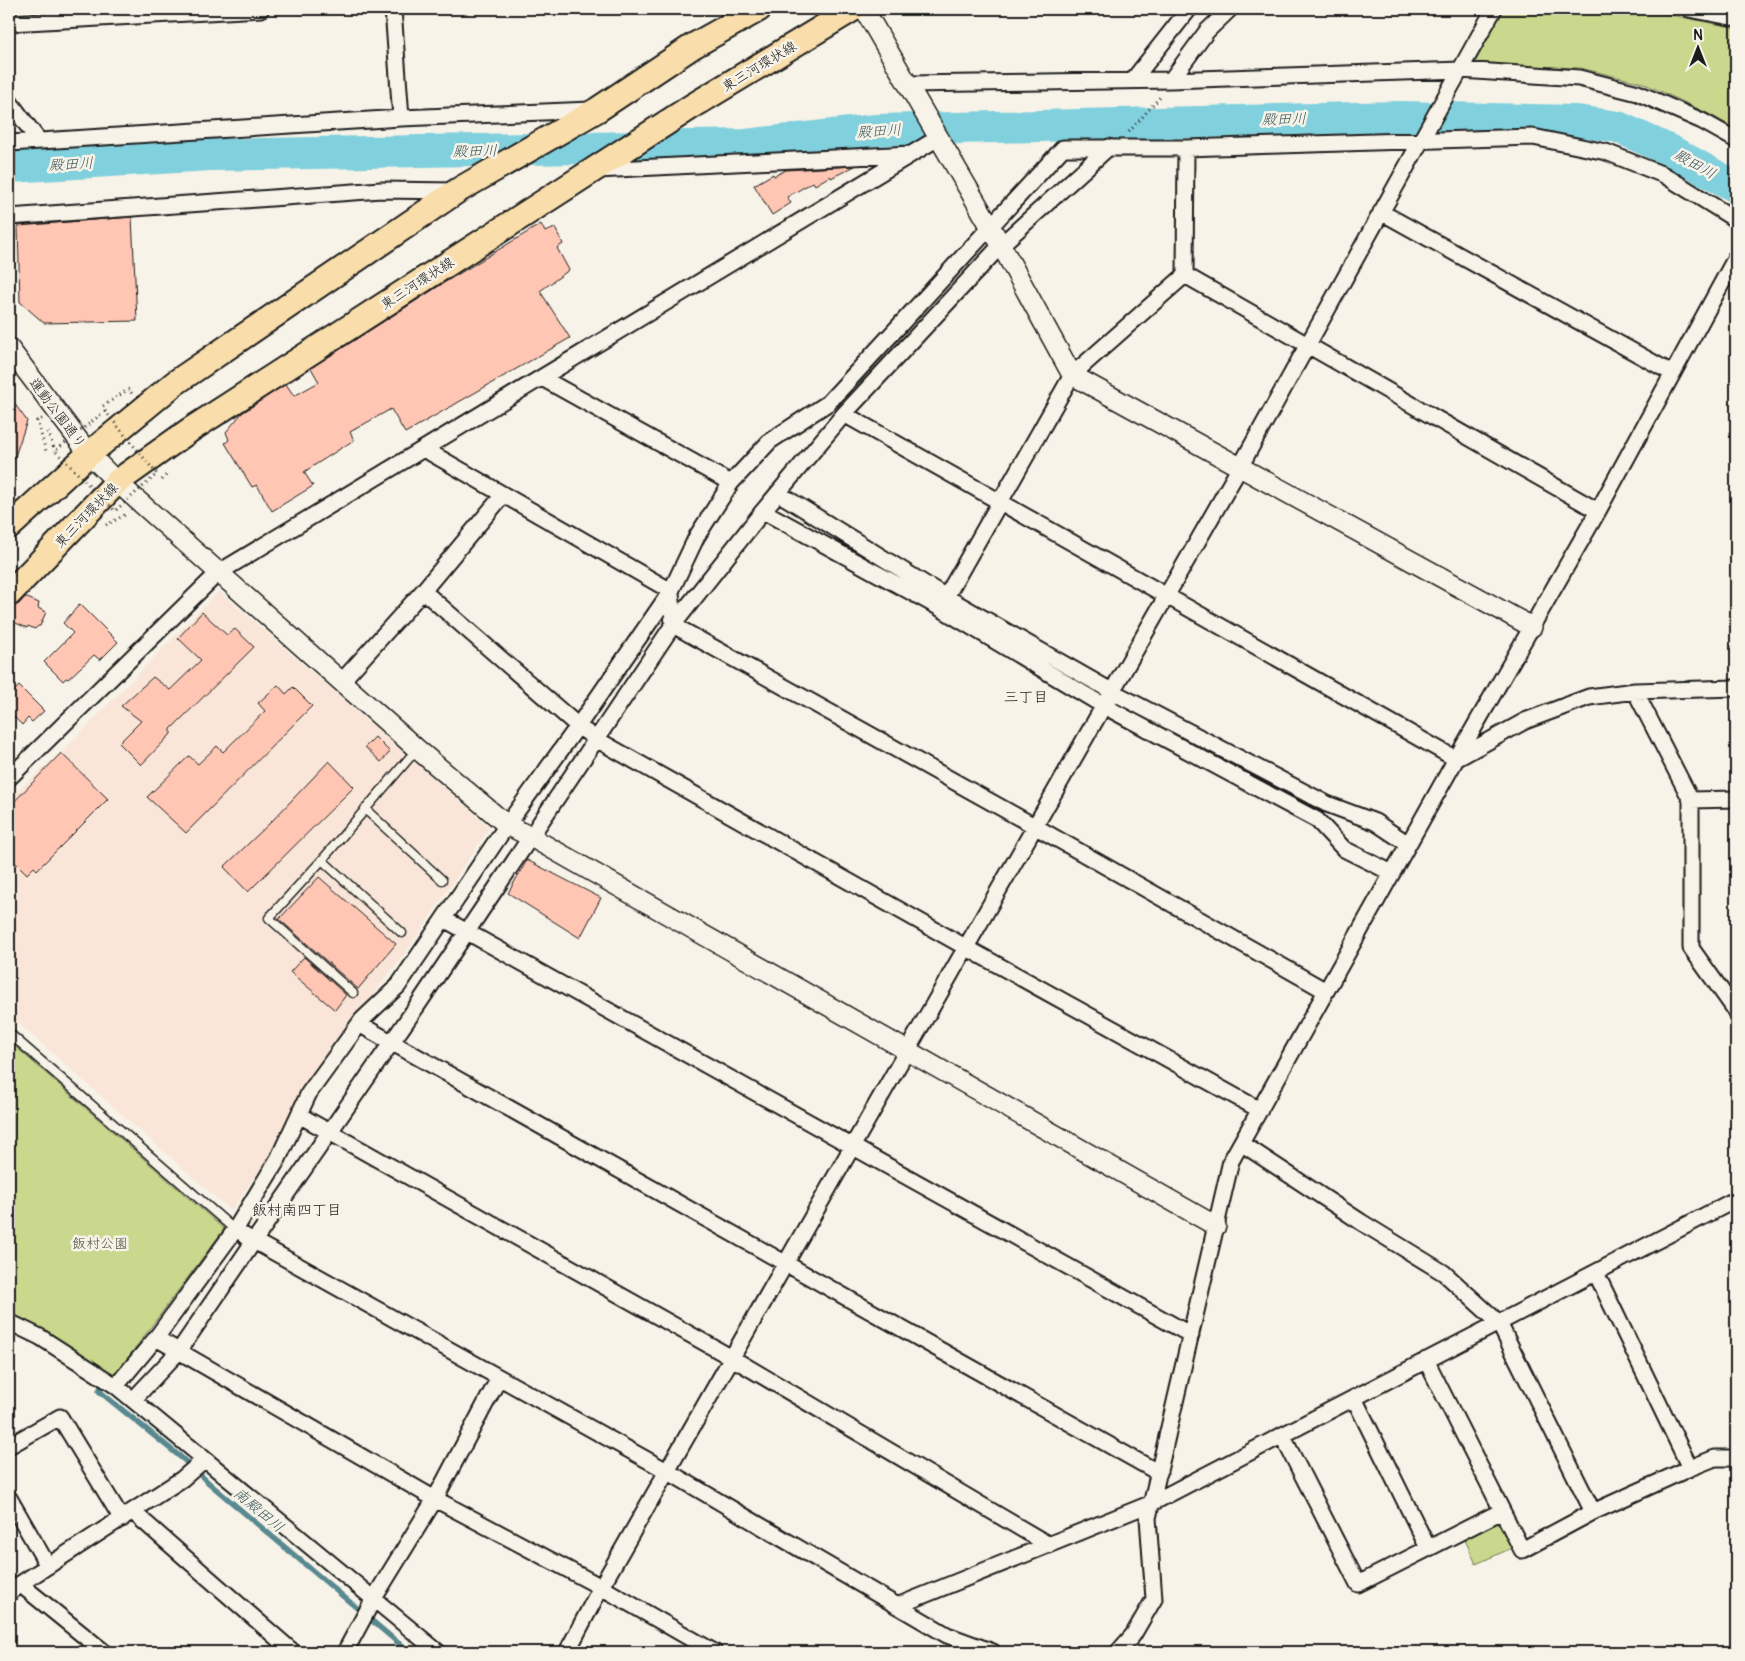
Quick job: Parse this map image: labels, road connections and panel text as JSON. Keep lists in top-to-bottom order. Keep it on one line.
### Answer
{"streets":{"main road":["東三河環状線"],"street":["運動公園通り"]},"crossings":[["東三河環状線","運動公園通り"]],"districts":["三丁目","飯村南四丁目"],"water":["殿田川","南殿田川"],"parks":["飯村公園"],"north":"top"}
